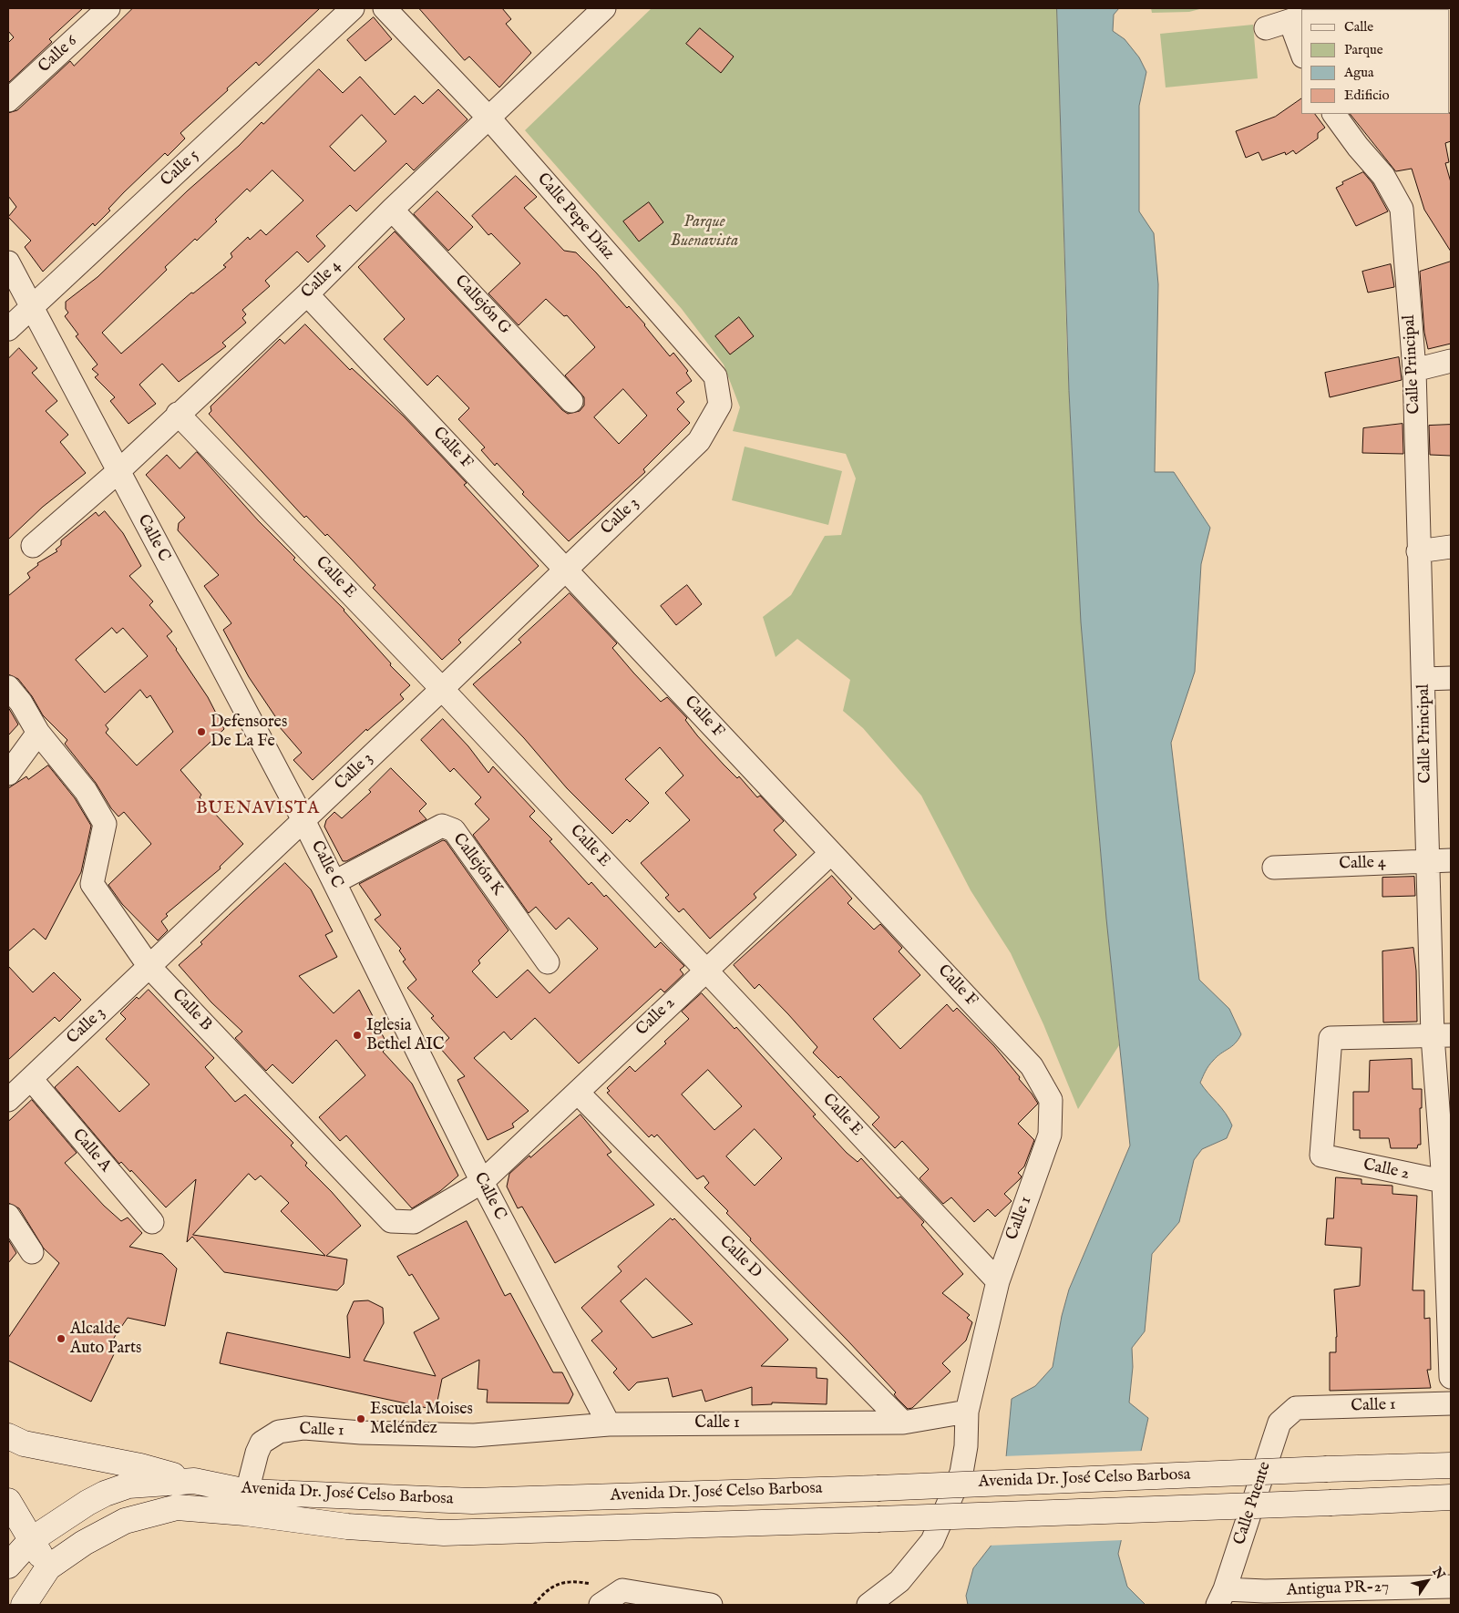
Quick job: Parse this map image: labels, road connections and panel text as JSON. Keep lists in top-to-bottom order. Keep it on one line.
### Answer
{"streets":{"street":["Calle 6","Calle 5","Calle Pepe Díaz","Calle 4","Callejón G","Calle Principal","Calle F","Calle 3","Calle C","Calle E","Callejón K","Calle B","Calle 2","Calle A","Calle 1","Calle D","Avenida Dr. José Celso Barbosa","Calle Puente","Antigua PR-27"]},"crossings":[["Calle 5","Calle C"],["Calle Pepe Díaz","Calle 4"],["Calle Pepe Díaz","Calle 3"],["Calle 4","Callejón G"],["Calle 4","Calle Principal"],["Calle 4","Calle F"],["Calle 4","Calle C"],["Calle 4","Calle E"],["Calle Principal","Calle 2"],["Calle F","Calle 3"],["Calle F","Calle 2"],["Calle F","Calle 1"],["Calle 3","Calle C"],["Calle 3","Calle E"],["Calle 3","Calle B"],["Calle 3","Calle A"],["Calle C","Callejón K"],["Calle C","Calle B"],["Calle C","Calle 2"],["Calle C","Calle 1"],["Calle E","Calle 2"],["Calle E","Calle 1"],["Calle B","Calle 2"],["Calle 2","Calle D"],["Calle 1","Calle D"],["Calle 1","Avenida Dr. José Celso Barbosa"],["Calle 1","Calle Puente"],["Calle Puente","Antigua PR-27"]],"districts":["BUENAVISTA"],"parks":["Parque Buenavista"],"places":["Defensores De La Fe","Iglesia Bethel AIC","Alcalde Auto Parts","Escuela Moises Meléndez"],"legend":["Calle","Parque","Agua","Edificio"],"north":"top right"}
